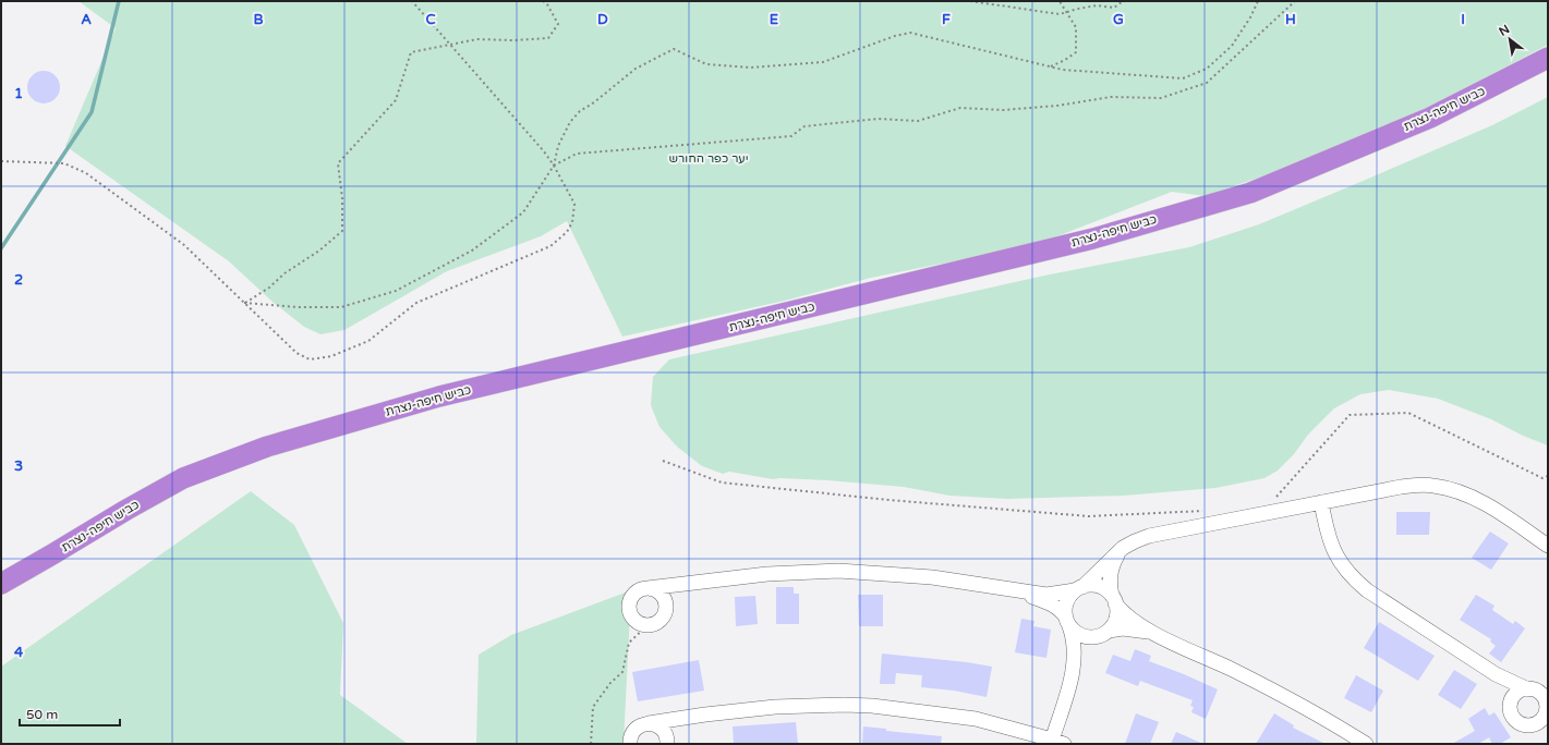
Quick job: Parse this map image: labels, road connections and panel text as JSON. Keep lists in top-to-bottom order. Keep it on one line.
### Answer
{"streets":{"highway":["כביש חיפה-נצרת"]},"parks":["יער כפר החורש"],"scale_bar":"50 m","north":"top left","grid":{"columns":["A","B","C","D","E","F","G","H","I"],"rows":["1","2","3","4"]}}
